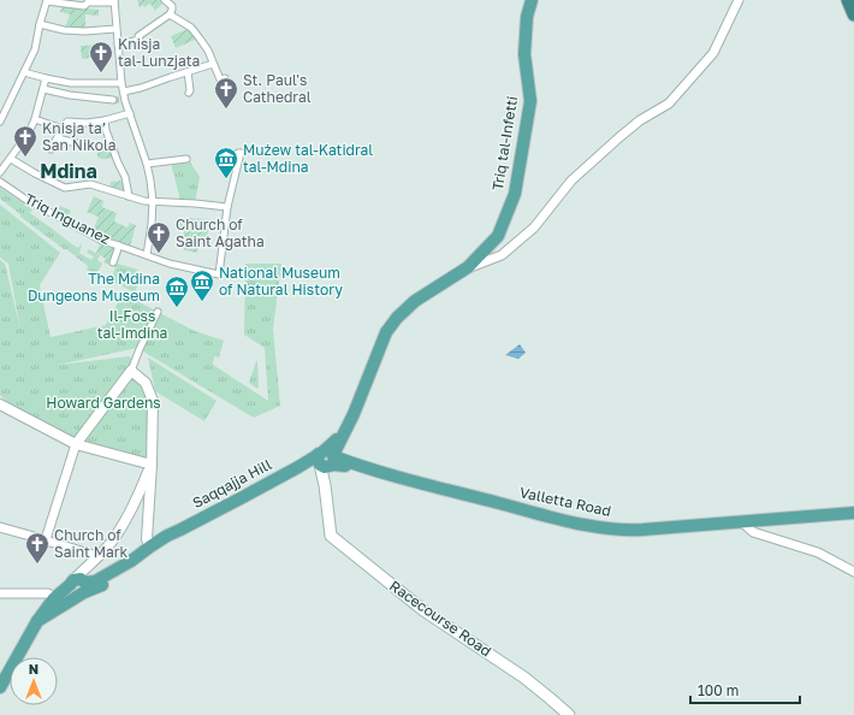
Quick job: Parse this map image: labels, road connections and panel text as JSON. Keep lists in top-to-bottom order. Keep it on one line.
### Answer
{"streets":{"main road":["Triq tal-Infetti","Saqqajja Hill","Valletta Road","Racecourse Road"],"street":["Triq Inguanez"]},"crossings":[["Triq tal-Infetti","Saqqajja Hill"],["Triq tal-Infetti","Valletta Road"],["Triq tal-Infetti","Racecourse Road"],["Saqqajja Hill","Valletta Road"],["Saqqajja Hill","Racecourse Road"],["Valletta Road","Racecourse Road"]],"districts":["Mdina"],"parks":["Il-Foss tal-Imdina","Howard Gardens"],"places":{"church":["Knisja tal-Lunzjata","St. Paul's Cathedral","Knisja ta’ San Nikola","Church of Saint Agatha","Church of Saint Mark"],"museum":["Mużew tal-Katidral tal-Mdina","National Museum of Natural History","The Mdina Dungeons Museum"]},"scale_bar":"100 m","north":"top"}
